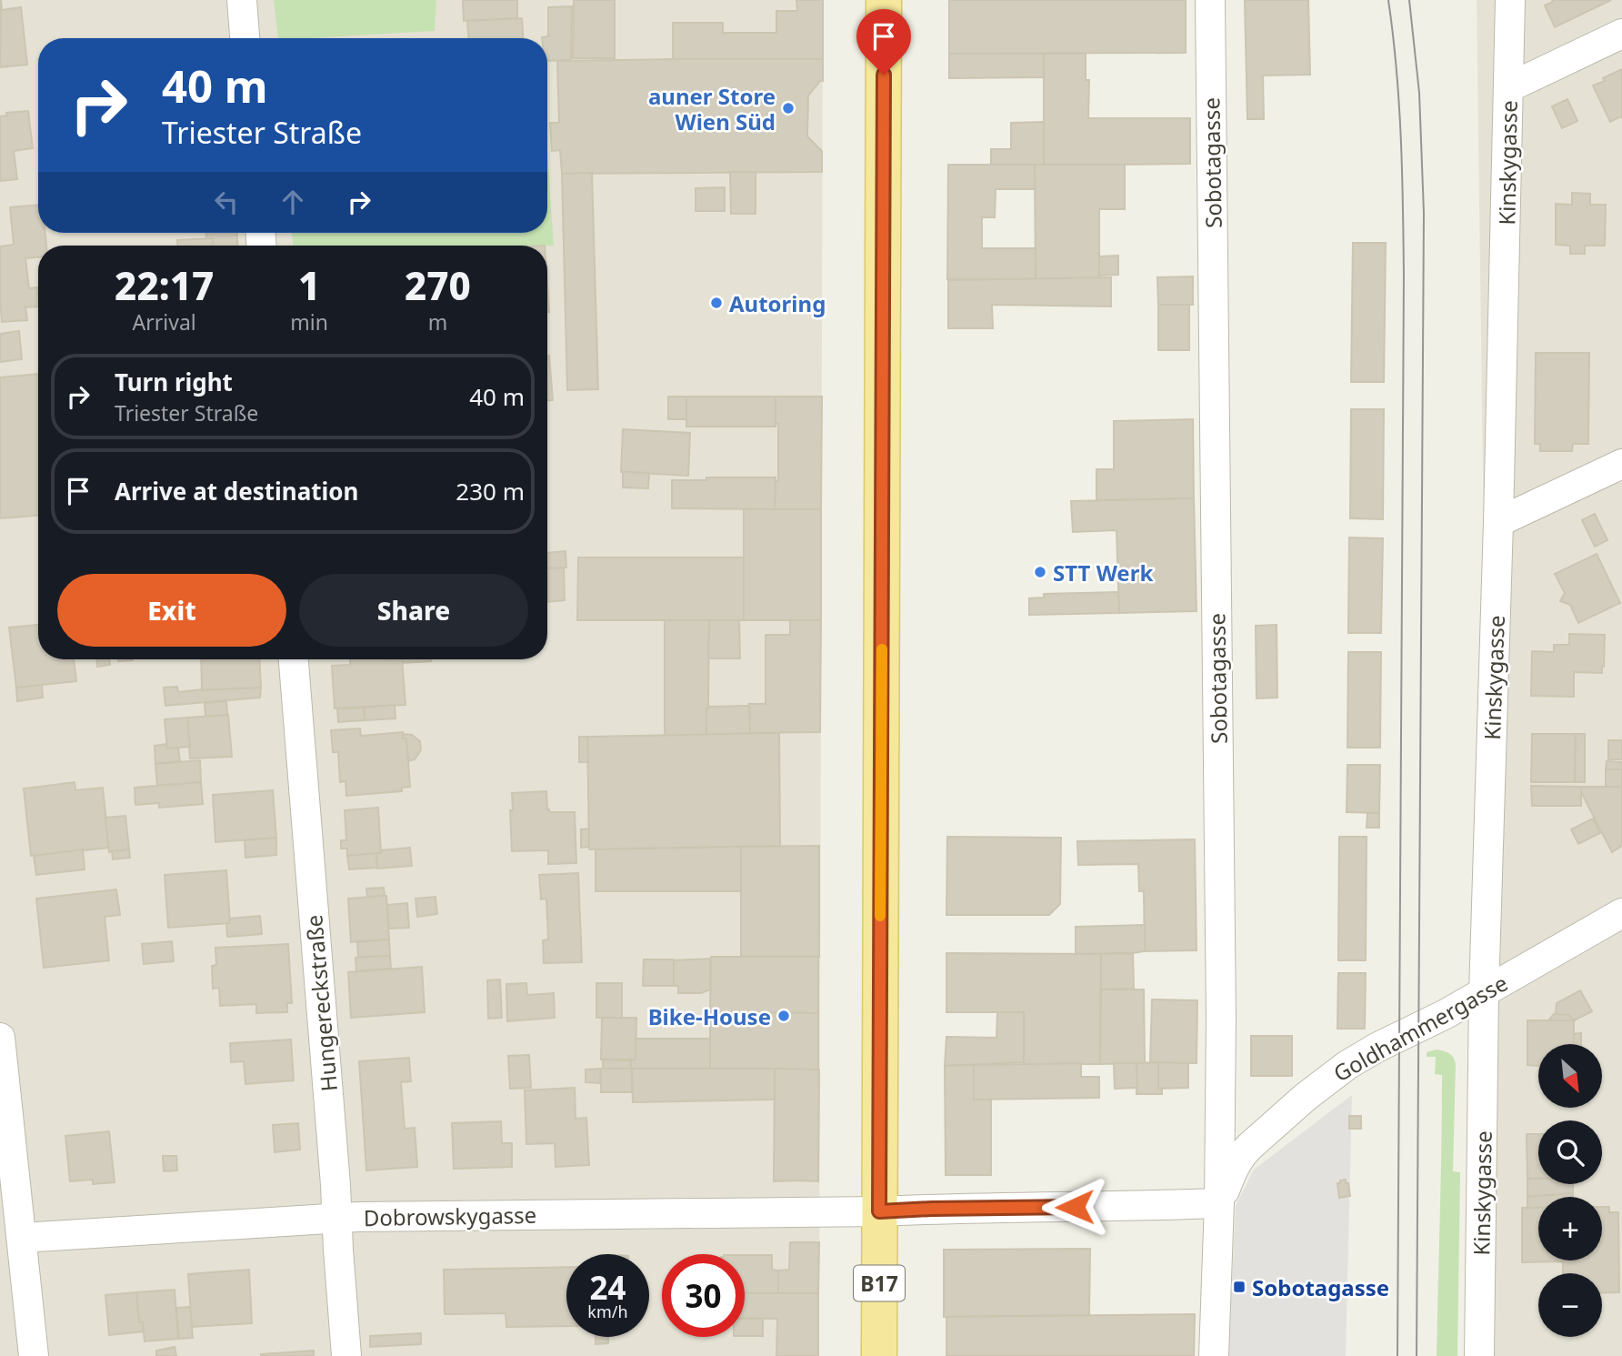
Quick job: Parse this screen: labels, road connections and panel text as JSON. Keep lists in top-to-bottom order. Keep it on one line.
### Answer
{"streets":{"main road":["B17"],"street":["Sobotagasse","Kinskygasse","Hungereckstraße","Goldhammergasse","Dobrowskygasse"]},"crossings":[["Sobotagasse","Goldhammergasse"],["Kinskygasse","Goldhammergasse"],["Hungereckstraße","Dobrowskygasse"],["Dobrowskygasse","B17"]],"places":{"other":["auner Store Wien Süd","Autoring","STT Werk","Bike-House"],"transit":["Sobotagasse"]},"north":"bottom right","page":{"turn":["40 m","Triester Straße"],"eta":["22:17","Arrival","1","min","270","m"],"list":[{"name":"Turn right","note":"Triester Straße","value":"40 m"},{"name":"Arrive at destination","value":"230 m"}],"buttons":["Exit","Share"],"map_buttons":["+","−"],"speed":"24 km/h","limit":"30"}}
